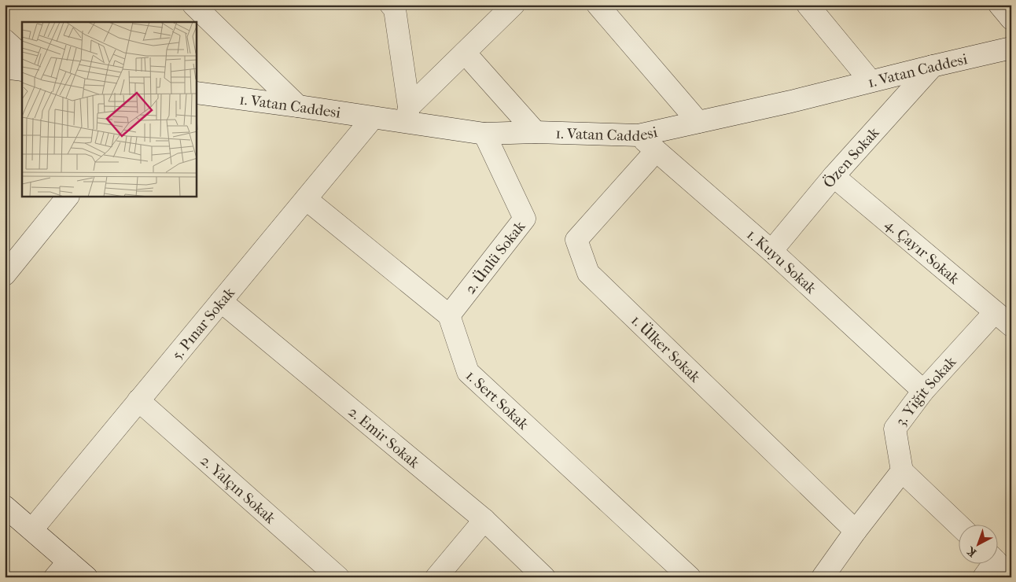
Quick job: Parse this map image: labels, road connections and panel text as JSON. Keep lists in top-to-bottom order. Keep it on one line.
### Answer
{"streets":{"street":["1. Vatan Caddesi","Özen Sokak","4. Çayır Sokak","2. Ünlü Sokak","1. Kuyu Sokak","5. Pınar Sokak","1. Ülker Sokak","3. Yiğit Sokak","1. Sert Sokak","2. Emir Sokak","2. Yalçın Sokak"]},"crossings":[["1. Vatan Caddesi","Özen Sokak"],["1. Vatan Caddesi","2. Ünlü Sokak"],["1. Vatan Caddesi","1. Kuyu Sokak"],["1. Vatan Caddesi","5. Pınar Sokak"],["Özen Sokak","4. Çayır Sokak"],["Özen Sokak","1. Kuyu Sokak"],["4. Çayır Sokak","3. Yiğit Sokak"],["2. Ünlü Sokak","1. Sert Sokak"],["1. Kuyu Sokak","1. Ülker Sokak"],["1. Kuyu Sokak","3. Yiğit Sokak"],["5. Pınar Sokak","2. Emir Sokak"],["5. Pınar Sokak","2. Yalçın Sokak"]],"north":"bottom left"}
